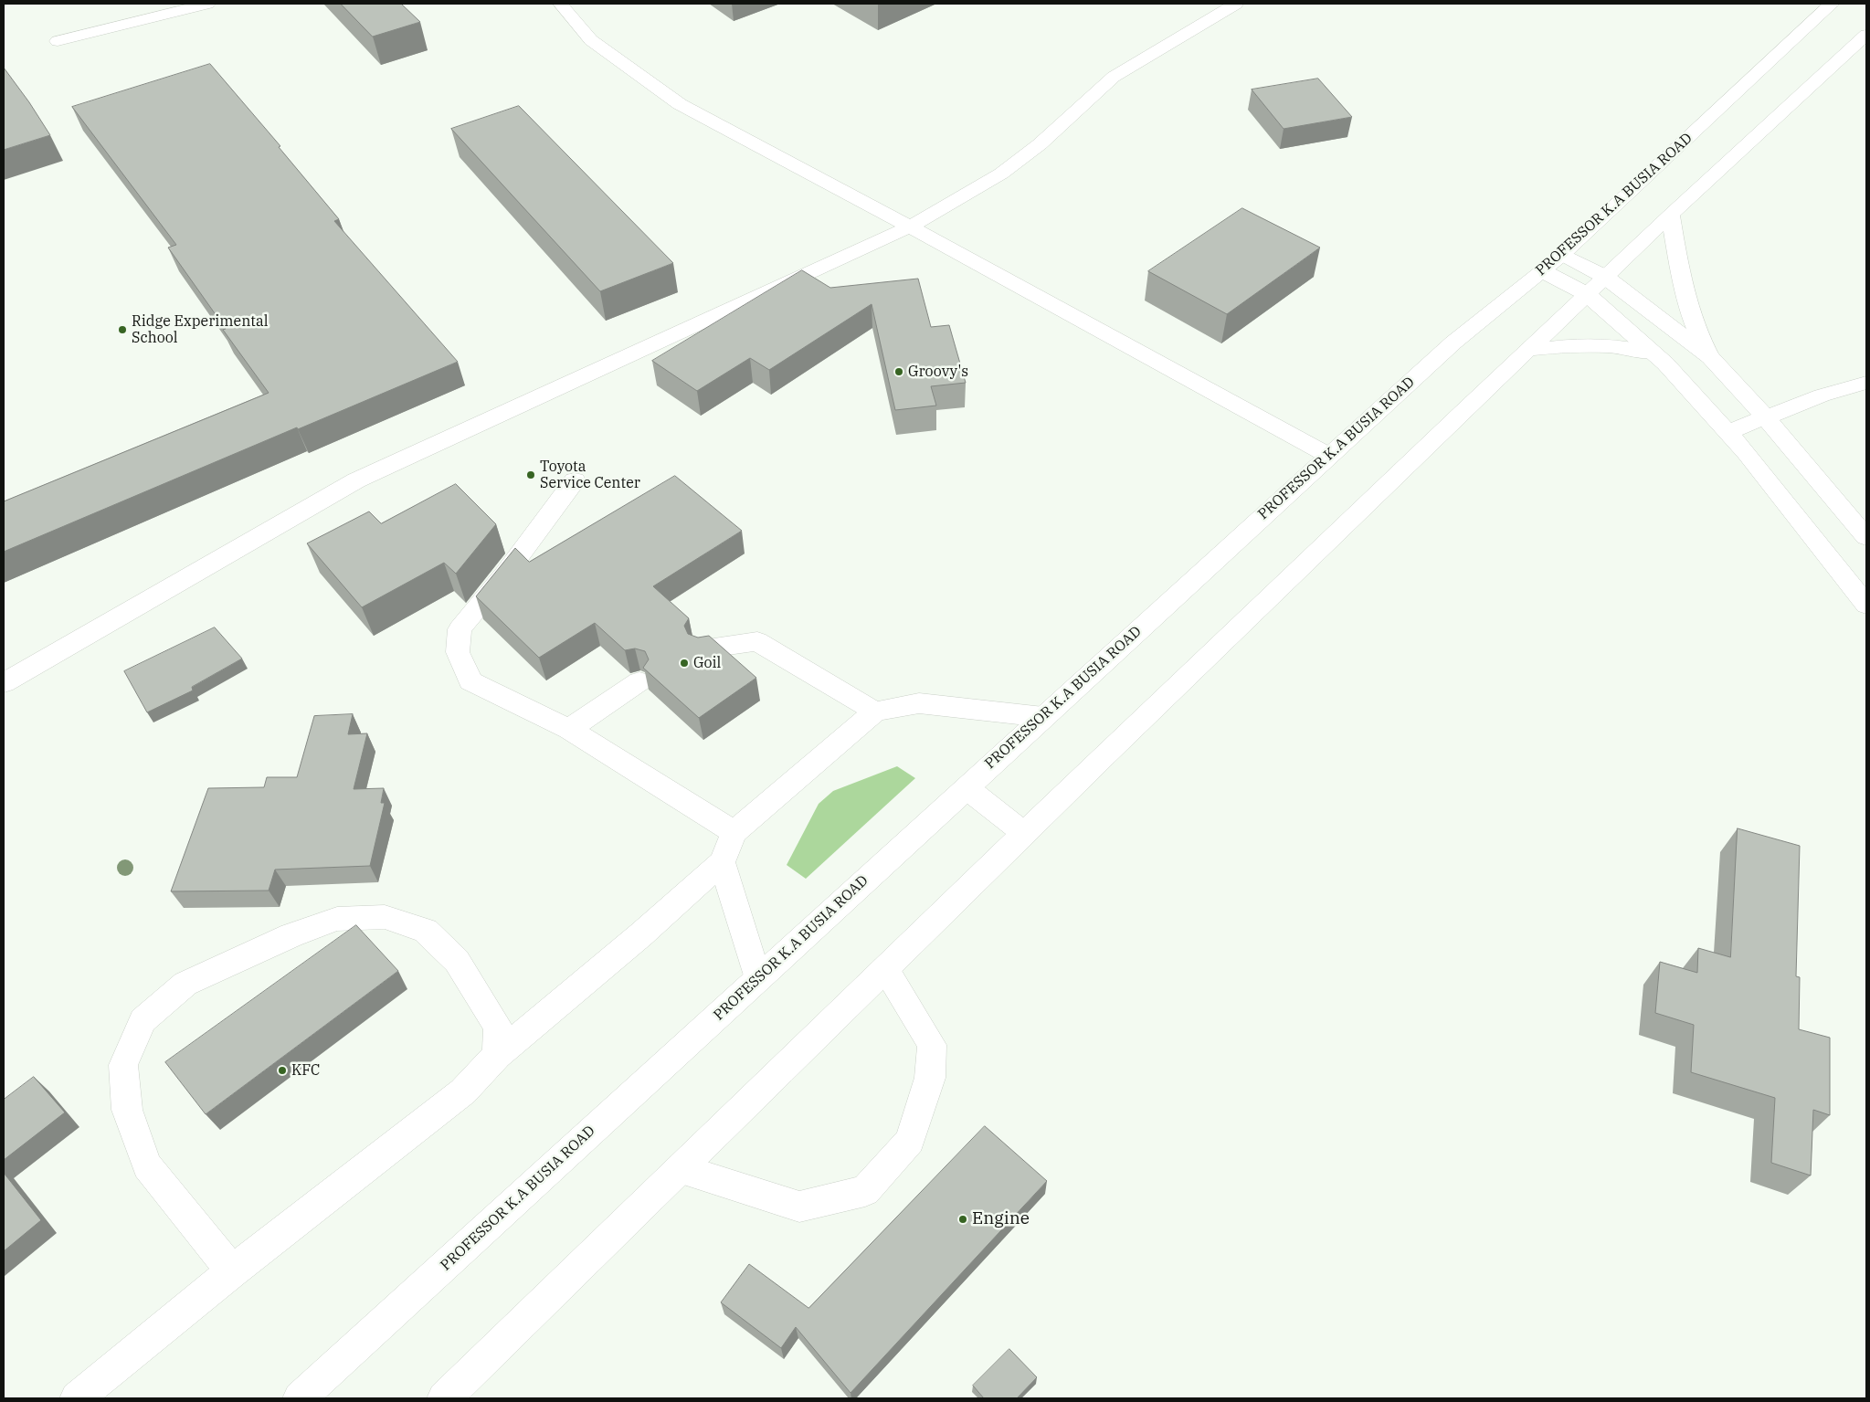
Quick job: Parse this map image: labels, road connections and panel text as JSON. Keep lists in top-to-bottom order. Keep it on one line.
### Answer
{"streets":{"main road":["PROFESSOR K.A BUSIA ROAD"]},"places":["Ridge Experimental School","Groovy's","Toyota Service Center","Goil","KFC","Engine"]}
